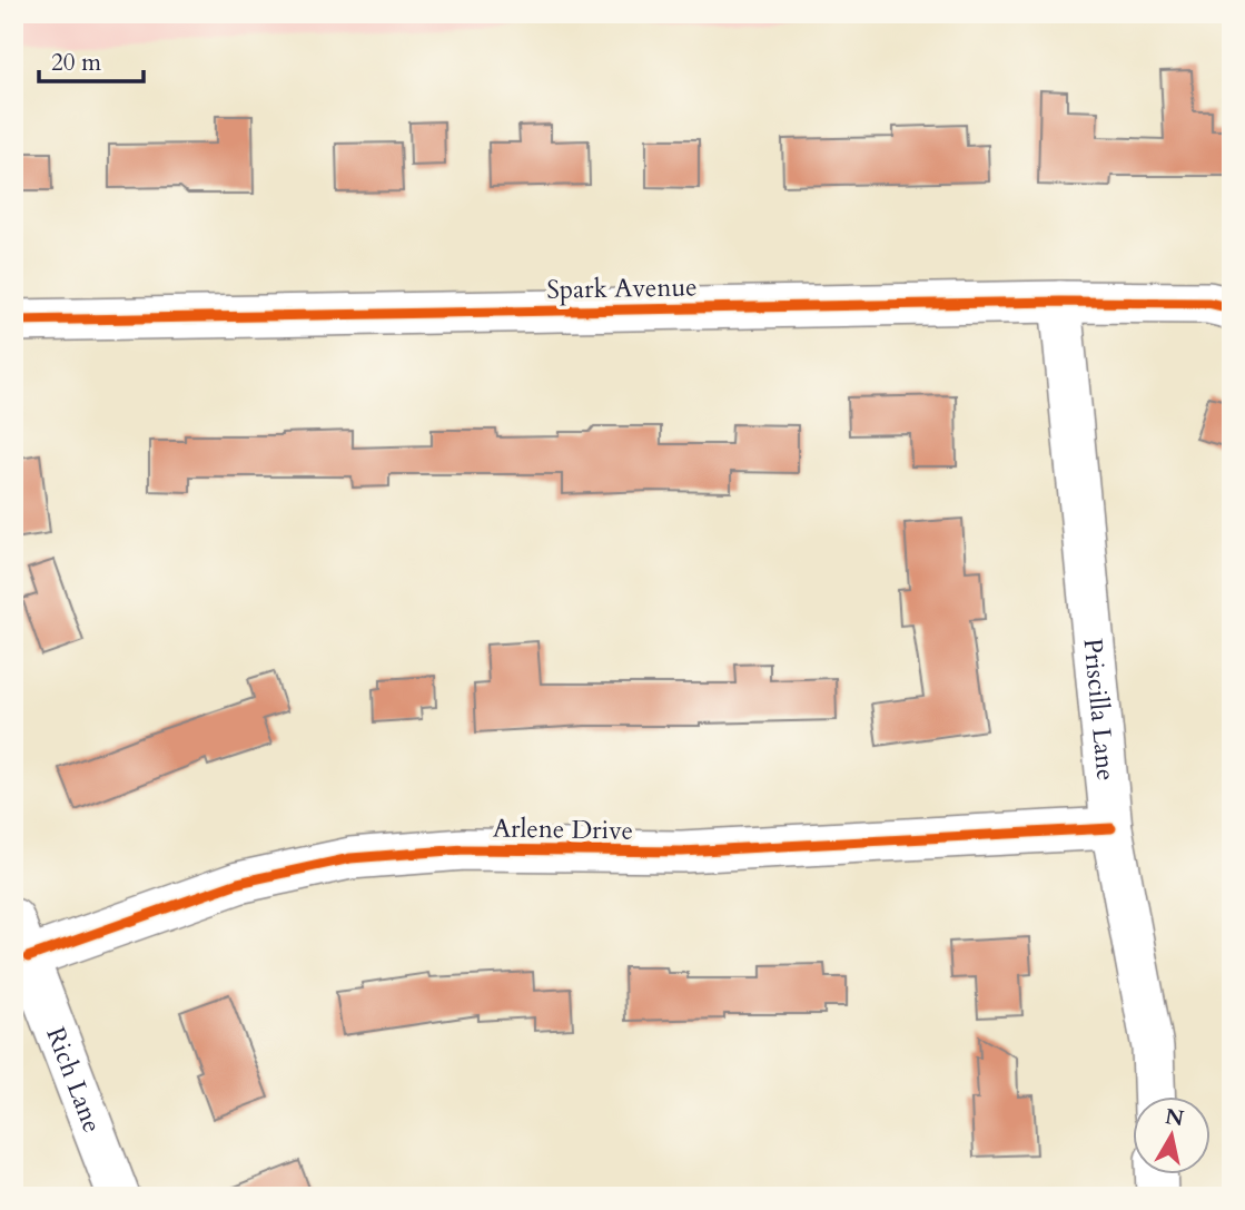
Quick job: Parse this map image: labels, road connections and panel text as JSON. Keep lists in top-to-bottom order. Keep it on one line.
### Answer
{"streets":{"street":["Spark Avenue","Priscilla Lane","Arlene Drive","Rich Lane"]},"crossings":[["Spark Avenue","Priscilla Lane"],["Priscilla Lane","Arlene Drive"],["Arlene Drive","Rich Lane"]],"scale_bar":"20 m","north":"top"}
